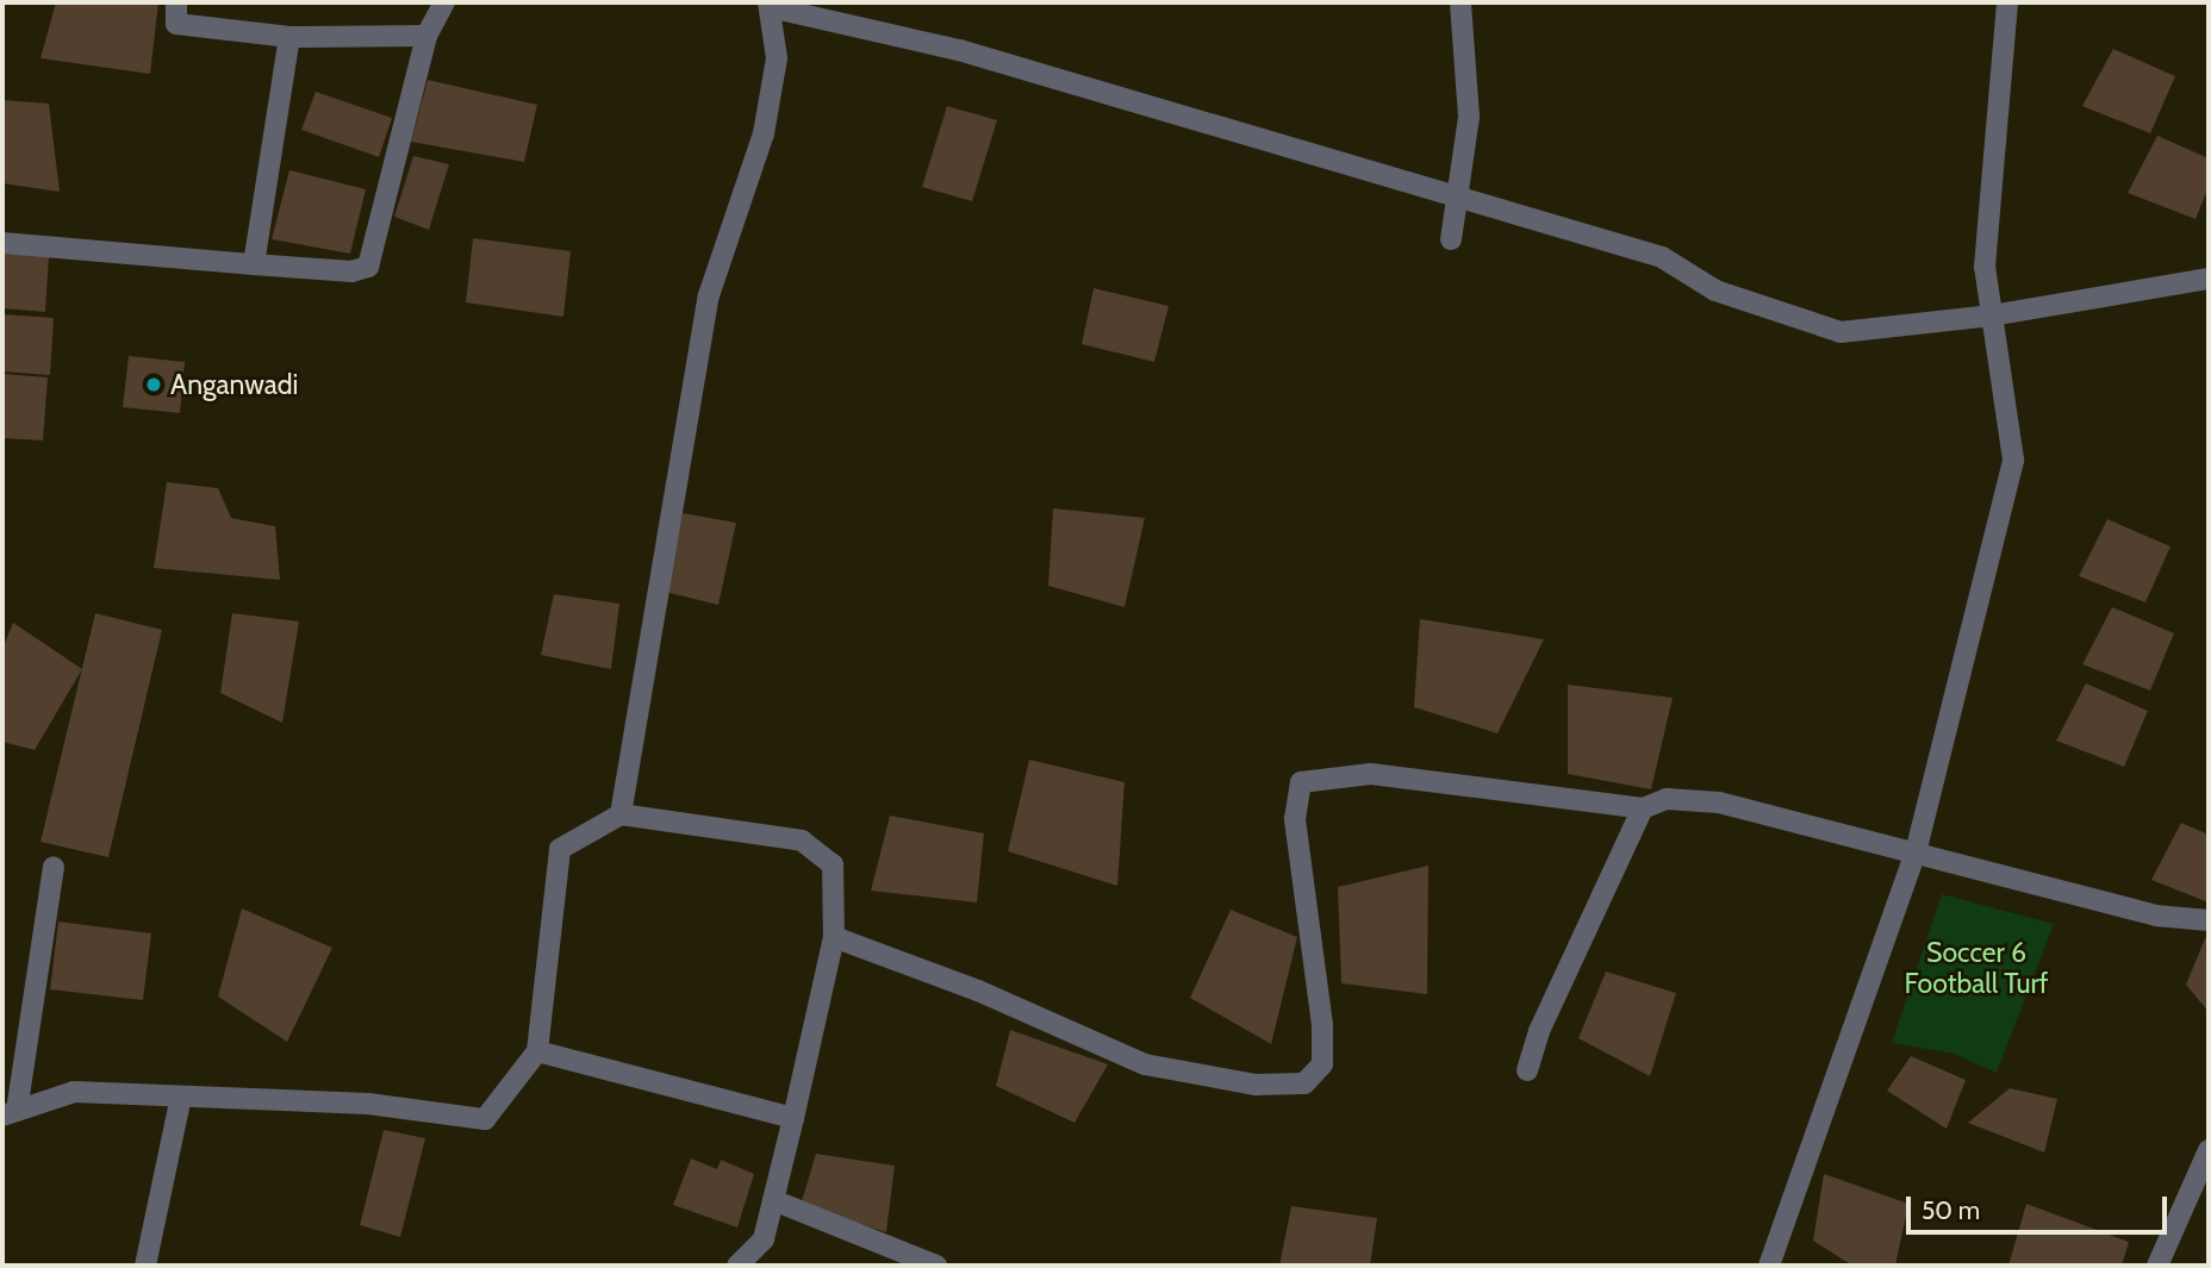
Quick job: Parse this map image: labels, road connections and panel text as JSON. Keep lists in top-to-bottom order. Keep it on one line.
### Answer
{"parks":["Soccer 6 Football Turf"],"places":["Anganwadi"],"scale_bar":"50 m"}
